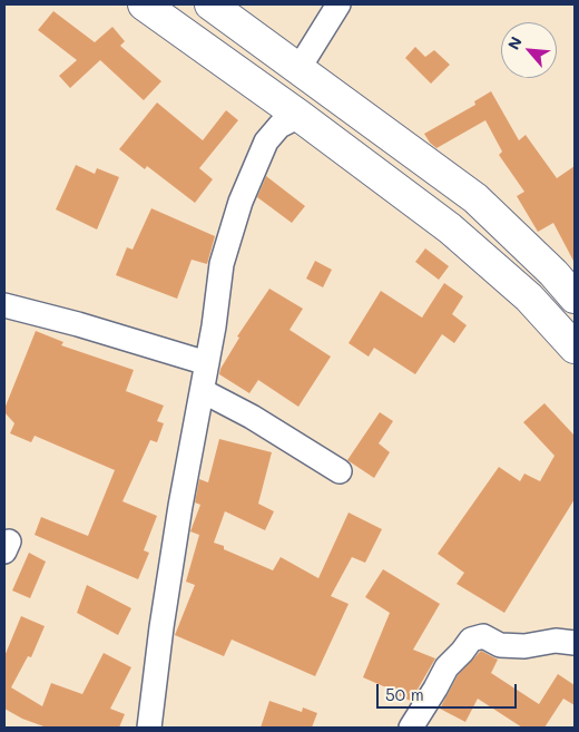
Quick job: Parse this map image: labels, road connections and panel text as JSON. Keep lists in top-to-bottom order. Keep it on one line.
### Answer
{"scale_bar":"50 m","north":"top left"}
